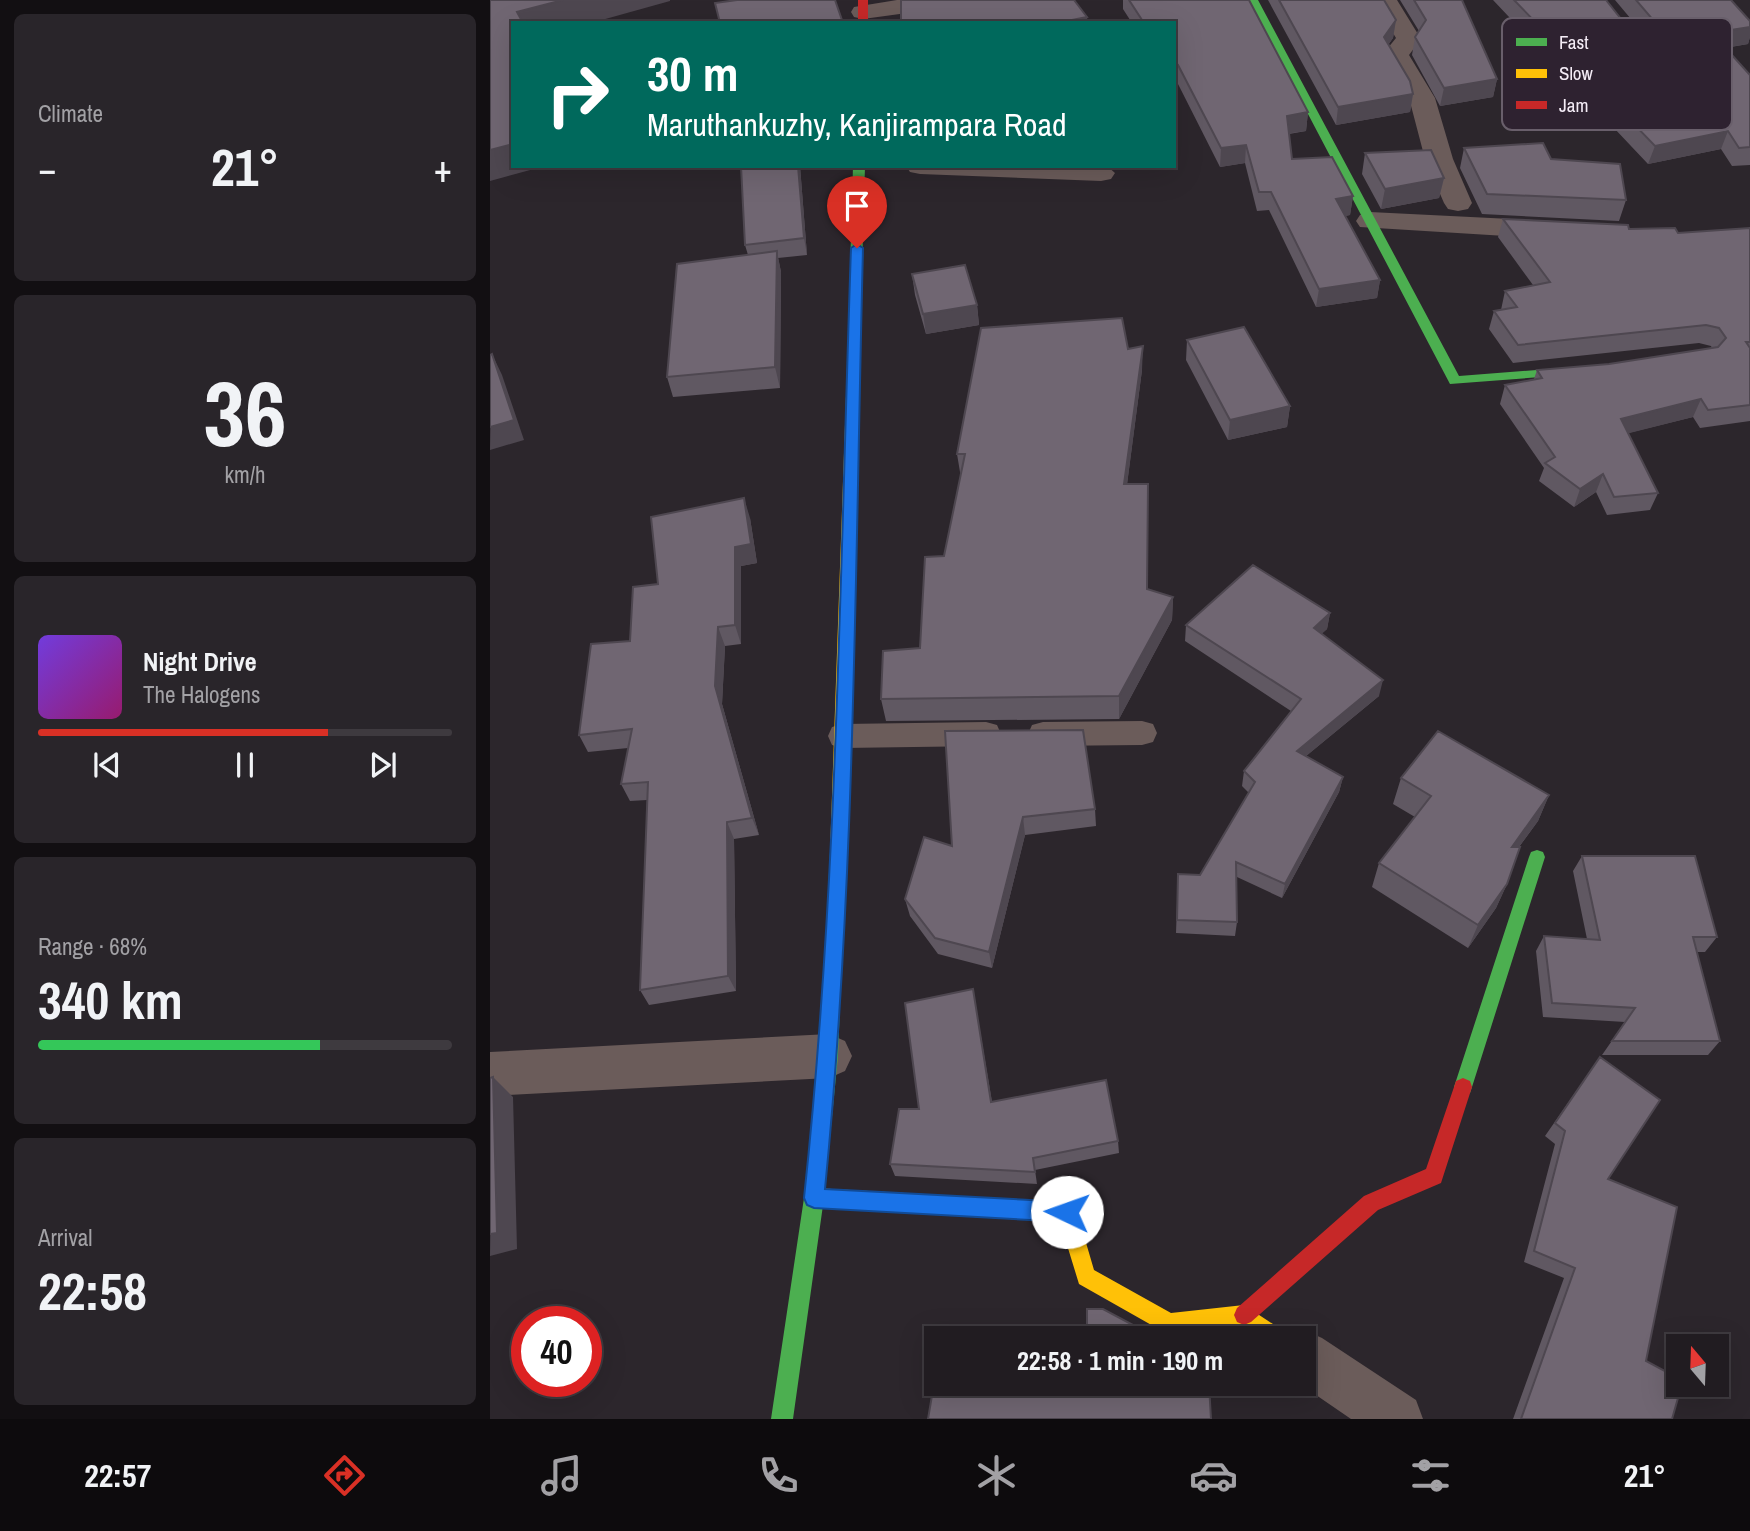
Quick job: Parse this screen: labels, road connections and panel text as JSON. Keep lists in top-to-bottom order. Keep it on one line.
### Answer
{"legend":["Fast","Slow","Jam"],"north":"top","page":{"tile":["Climate",["36","km/h"],["Range · 68%","340 km"],["Arrival","22:58"]],"turn":["30 m","Maruthankuzhy, Kanjirampara Road"],"heat":["−","21°","+"],"song":["Night Drive","The Halogens"],"limit":"40","trip":"22:58 · 1 min · 190 m","tabs":["22:57","21°"]}}
